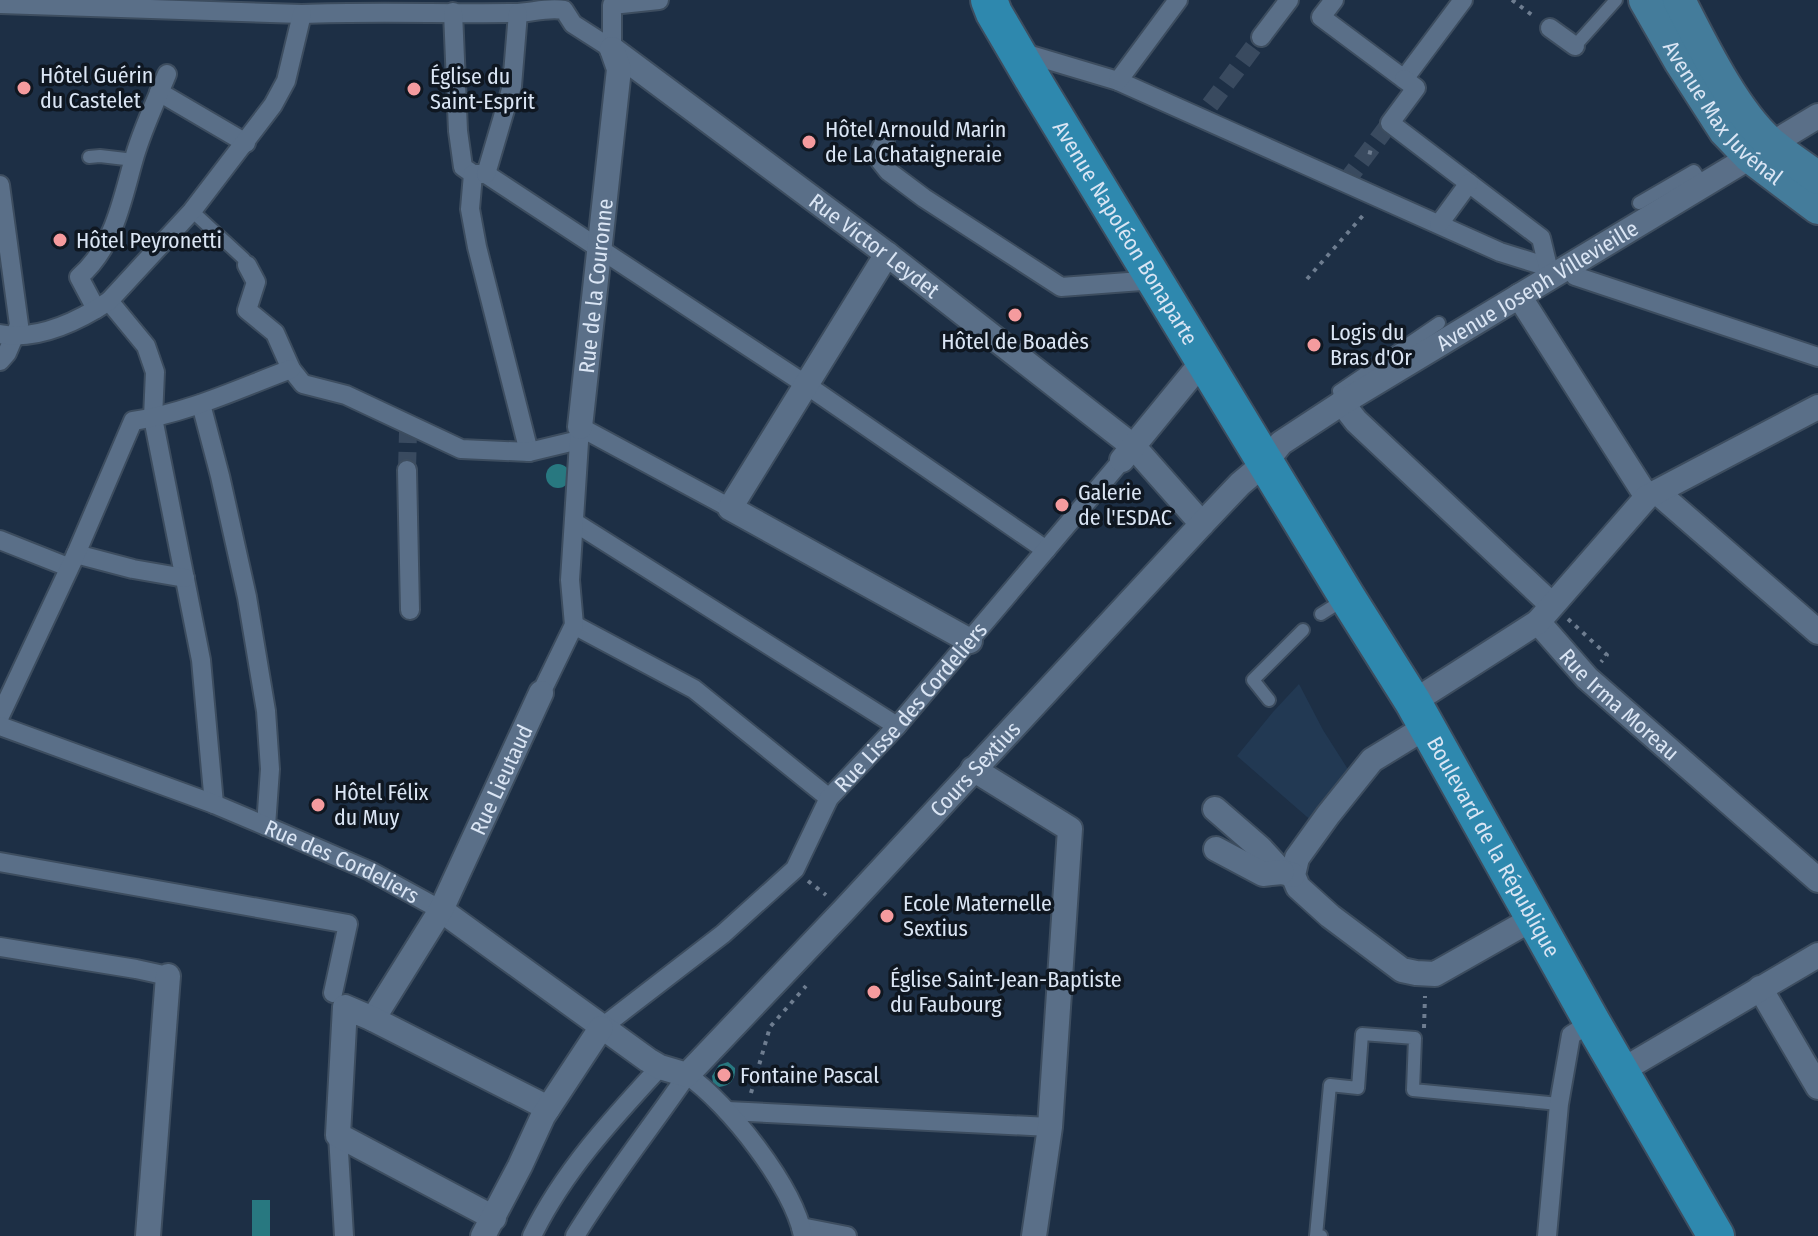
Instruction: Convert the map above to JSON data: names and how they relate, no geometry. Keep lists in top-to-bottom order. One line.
{"streets":{"main road":["Avenue Max Juvénal","Avenue Napoléon Bonaparte","Boulevard de la République"],"street":["Rue Victor Leydet","Rue de la Couronne","Avenue Joseph Villevieille","Rue Irma Moreau","Rue Lisse des Cordeliers","Cours Sextius","Rue Lieutaud","Rue des Cordeliers"]},"crossings":[["Avenue Max Juvénal","Avenue Joseph Villevieille"],["Avenue Napoléon Bonaparte","Avenue Joseph Villevieille"],["Avenue Napoléon Bonaparte","Rue Lisse des Cordeliers"],["Avenue Napoléon Bonaparte","Cours Sextius"],["Avenue Napoléon Bonaparte","Boulevard de la République"],["Rue Victor Leydet","Rue de la Couronne"],["Rue Victor Leydet","Rue Lisse des Cordeliers"],["Rue Victor Leydet","Cours Sextius"],["Avenue Joseph Villevieille","Rue Irma Moreau"],["Avenue Joseph Villevieille","Cours Sextius"],["Avenue Joseph Villevieille","Boulevard de la République"],["Rue Lisse des Cordeliers","Rue des Cordeliers"],["Cours Sextius","Boulevard de la République"],["Rue Lieutaud","Rue des Cordeliers"]],"places":["Hôtel Guérin du Castelet","Église du Saint-Esprit","Hôtel Arnould Marin de La Chataigneraie","Hôtel Peyronetti","Hôtel de Boadès","Logis du Bras d'Or","Galerie de l'ESDAC","Hôtel Félix du Muy","Ecole Maternelle Sextius","Église Saint-Jean-Baptiste du Faubourg","Fontaine Pascal"]}
